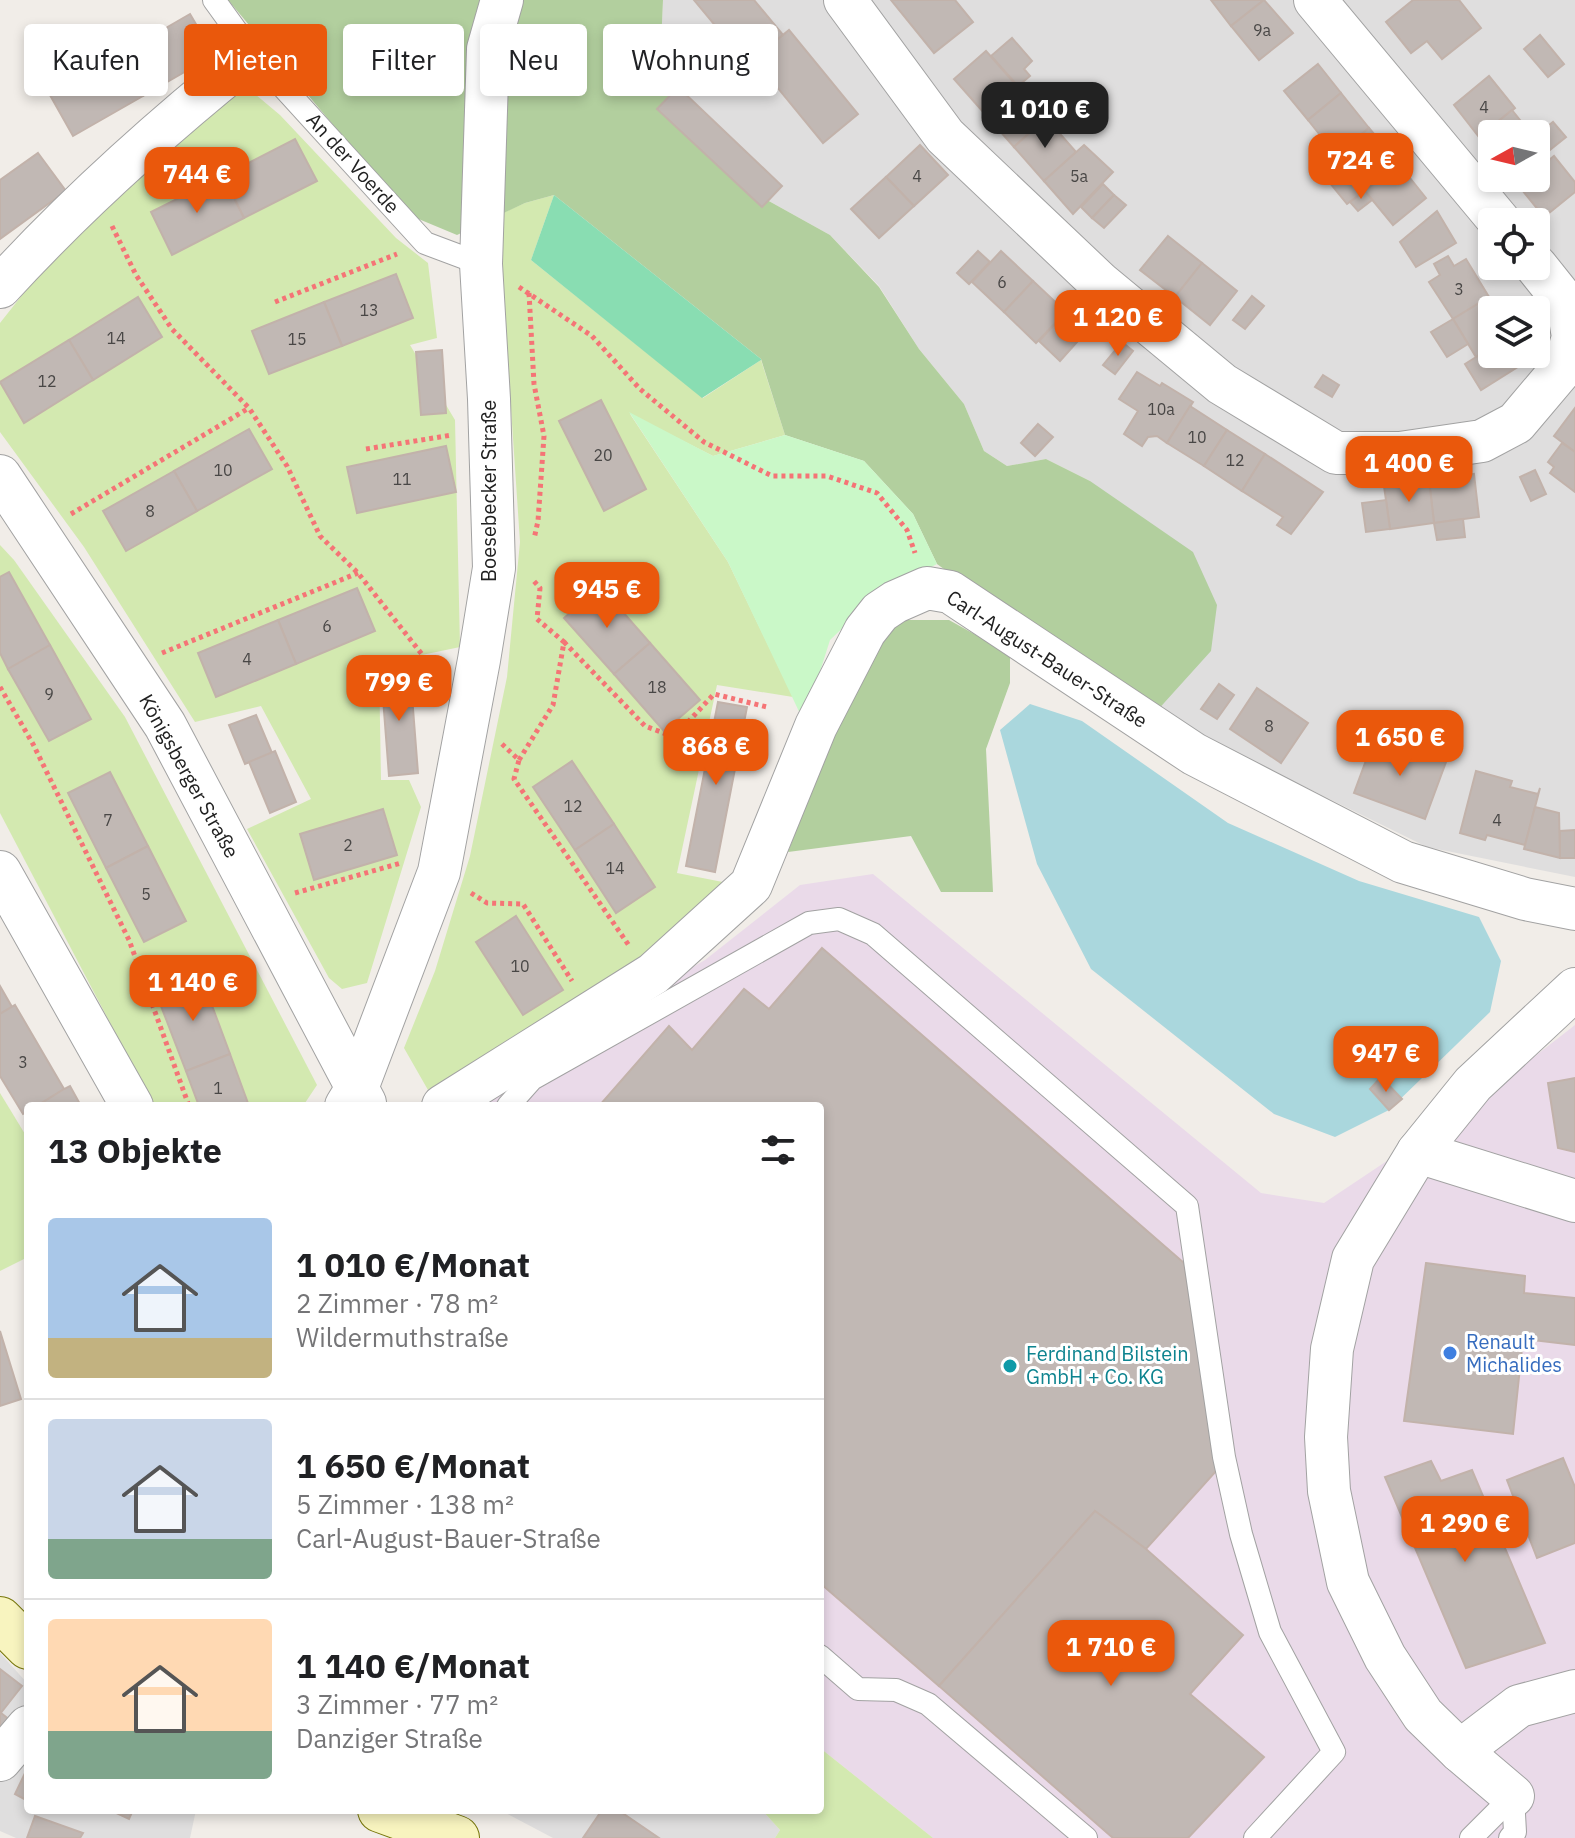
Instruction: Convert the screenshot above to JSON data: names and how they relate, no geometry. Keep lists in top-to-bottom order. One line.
{"streets":{"street":["Boesebecker Straße","Carl-August-Bauer-Straße","Königsberger Straße"],"lane":["An der Voerde"]},"crossings":[["An der Voerde","Boesebecker Straße"],["Boesebecker Straße","Königsberger Straße"]],"places":["Renault Michalides","Ferdinand Bilstein GmbH + Co. KG"],"house_numbers":["9a","4","4","5a","6","3","13","14","15","12","10a","10","20","12","10","11","8","6","4","18","9","8","12","7","4","2","14","5","10","3","1"],"north":"left","page":{"chip":["Kaufen","Mieten","Filter","Neu","Wohnung"],"price":["1 010 €","724 €","744 €","1 120 €","1 400 €","945 €","799 €","1 650 €","868 €","1 140 €","947 €","1 290 €","1 710 €"],"heading":"13 Objekte","list":[{"name":"1 010 €/Monat","note":"2 Zimmer · 78 m² · Wildermuthstraße"},{"name":"1 650 €/Monat","note":"5 Zimmer · 138 m² · Carl-August-Bauer-Straße"},{"name":"1 140 €/Monat","note":"3 Zimmer · 77 m² · Danziger Straße"}]}}
